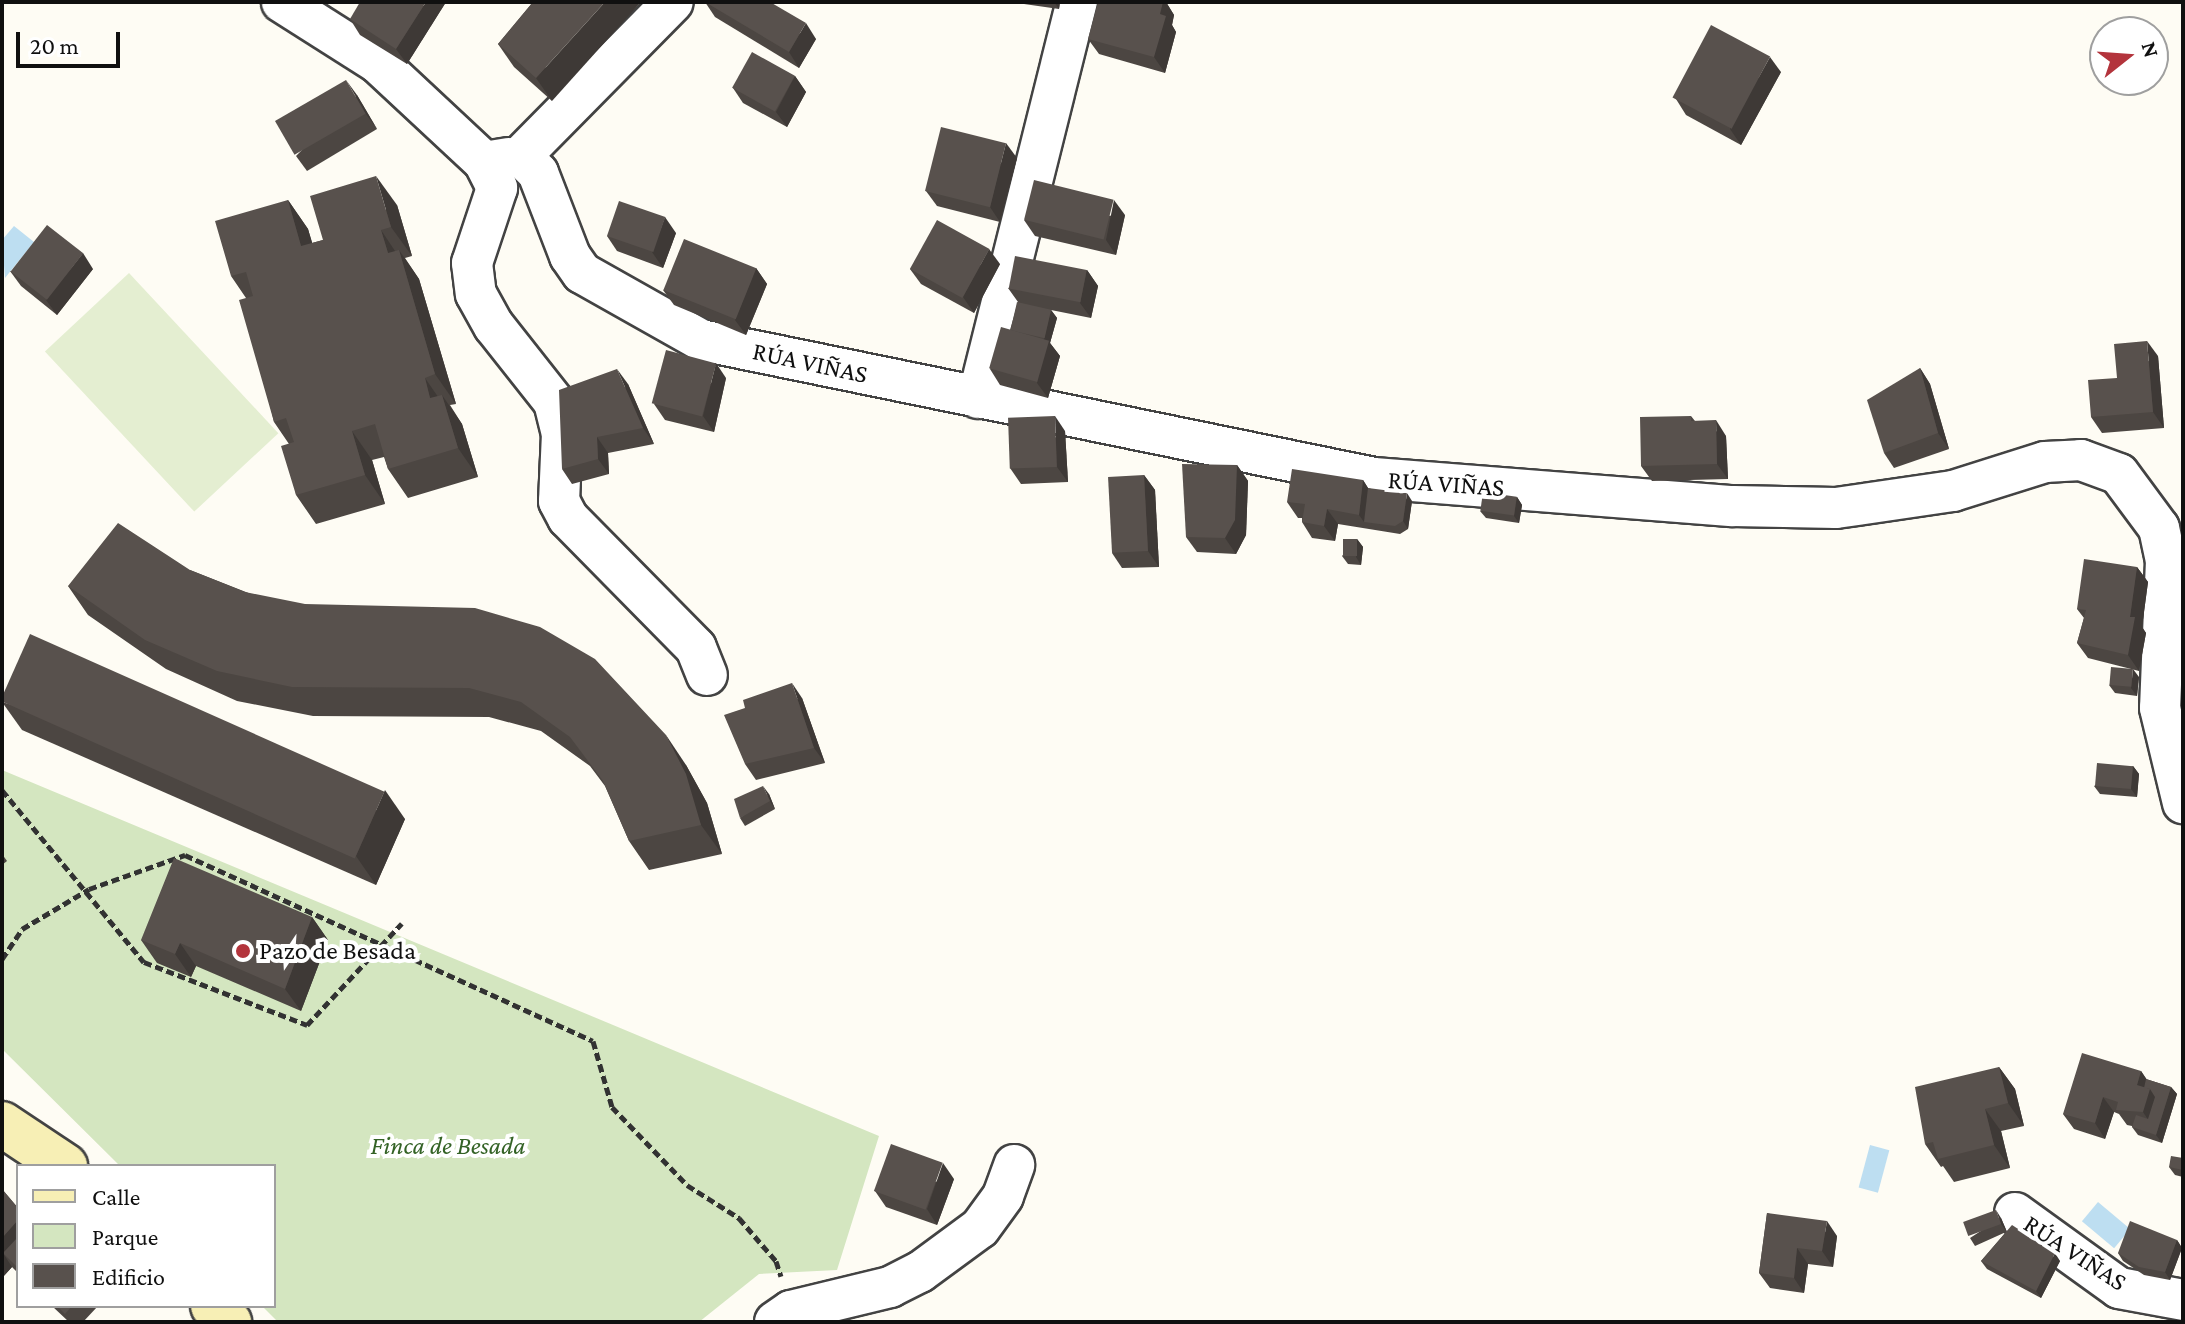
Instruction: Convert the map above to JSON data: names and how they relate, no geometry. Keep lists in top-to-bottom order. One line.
{"streets":{"street":["RÚA VIÑAS"]},"parks":["Finca de Besada"],"places":["Pazo de Besada"],"legend":["Calle","Parque","Edificio"],"scale_bar":"20 m","north":"right"}
